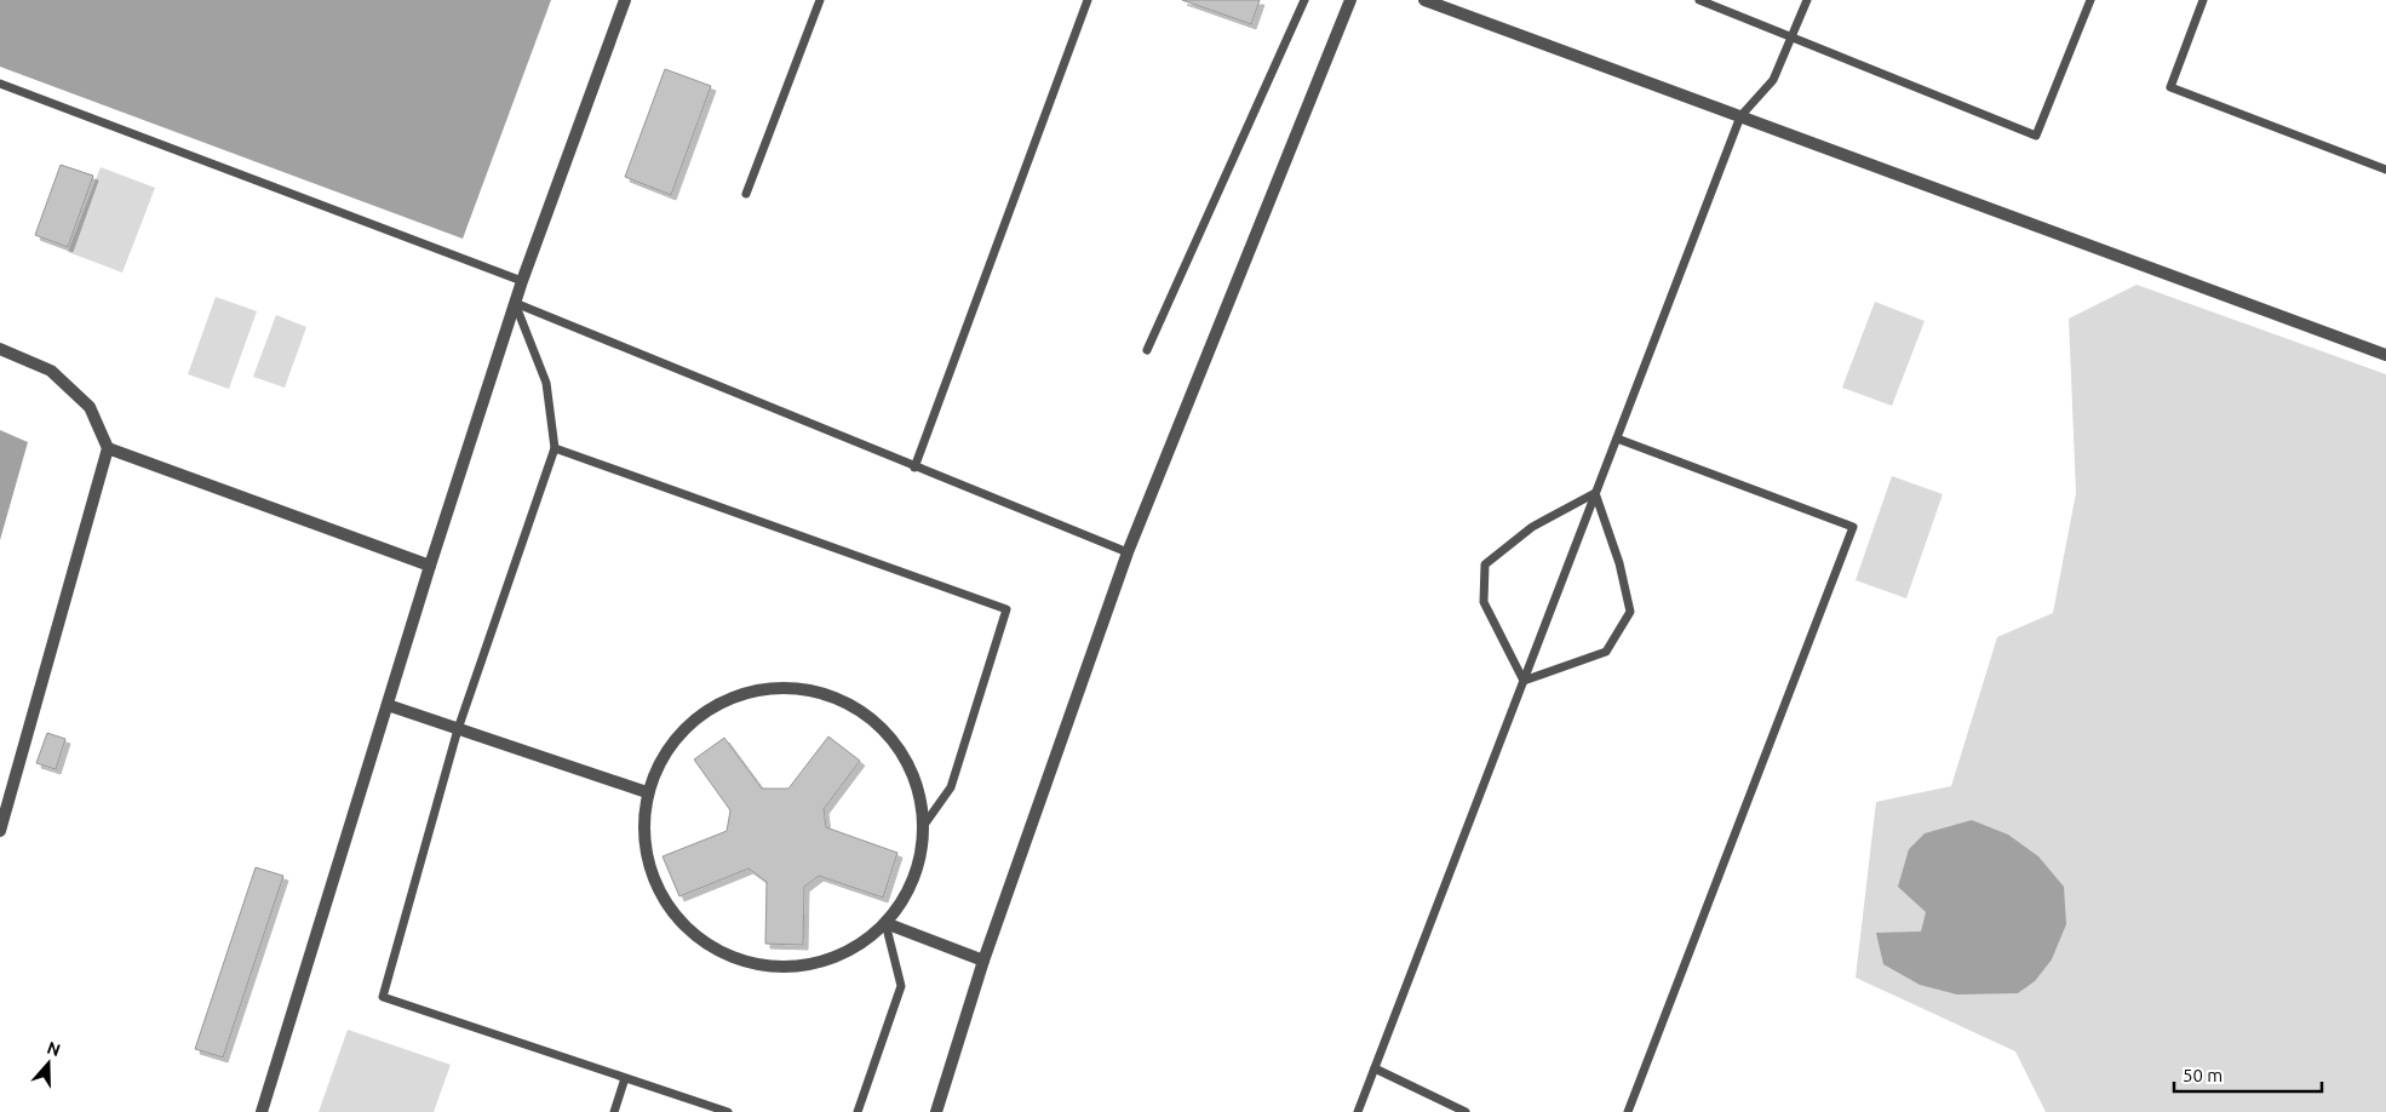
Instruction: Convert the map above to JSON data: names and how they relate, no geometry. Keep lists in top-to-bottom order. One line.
{"scale_bar":"50 m","north":"top"}
